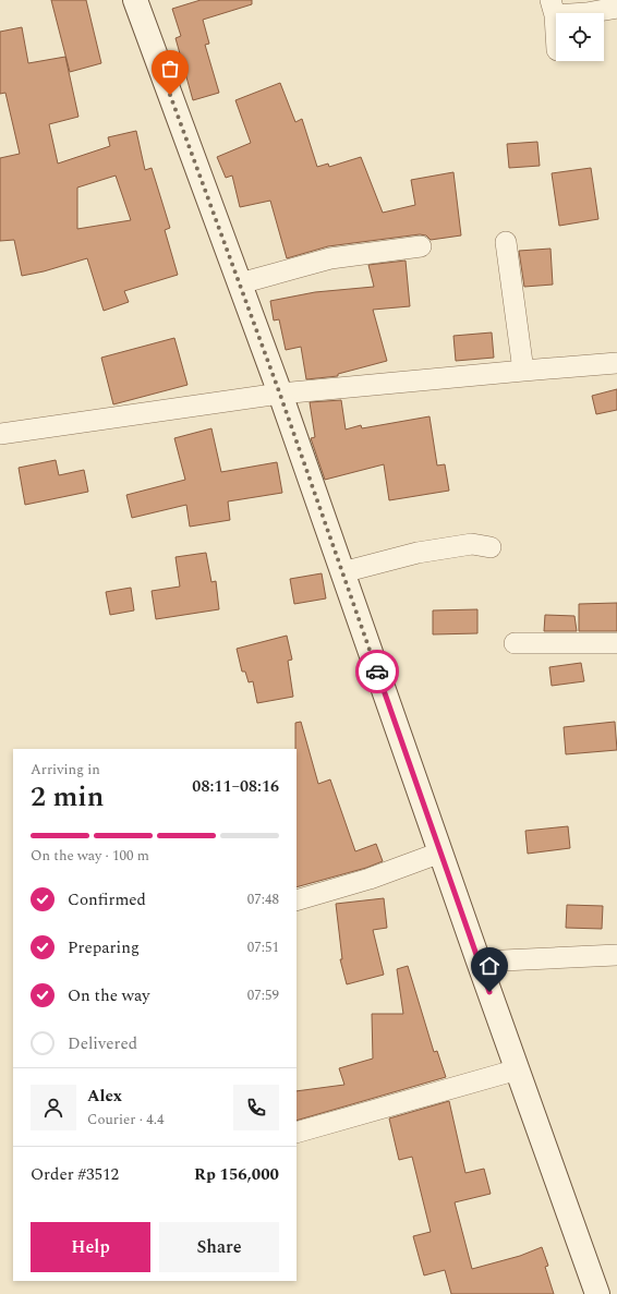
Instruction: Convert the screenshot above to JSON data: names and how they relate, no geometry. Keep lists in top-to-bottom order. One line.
{"page":{"heading":["2 min","Arriving in","08:11–08:16"],"panel":["Alex","Courier · 4.4","Order #3512","Rp 156,000"],"bar":"On the way · 100 m","list":[["Confirmed","07:48"],["Preparing","07:51"],["On the way","07:59"],"Delivered"],"buttons":["Help","Share"]}}
